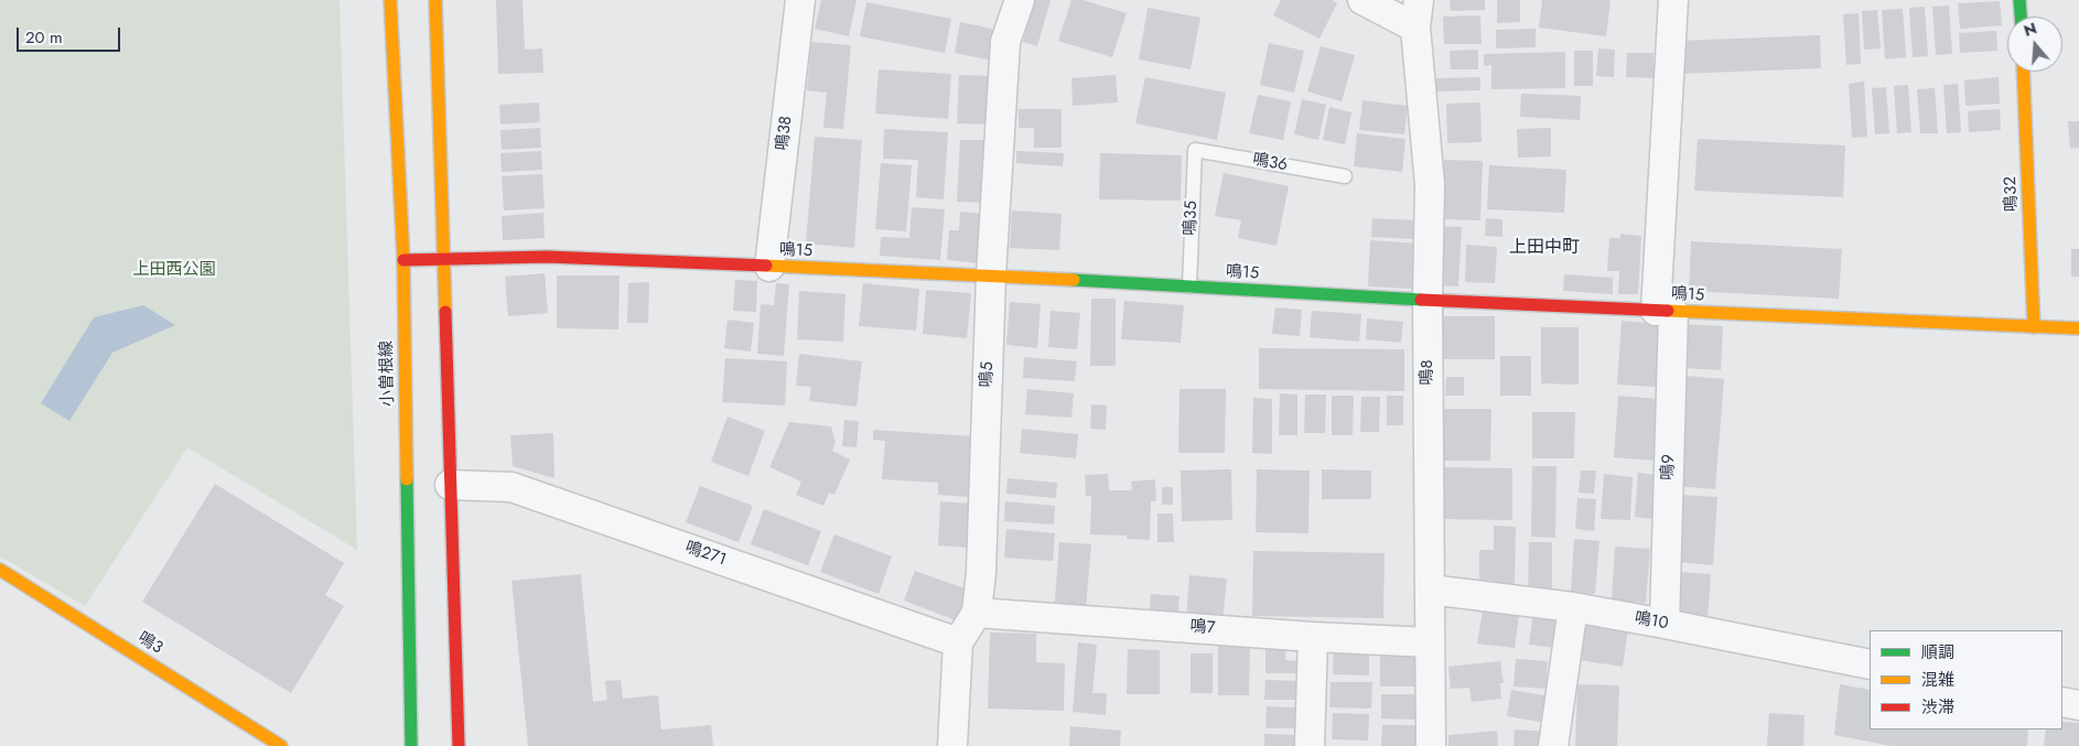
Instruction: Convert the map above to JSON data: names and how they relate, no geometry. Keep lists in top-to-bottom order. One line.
{"streets":{"street":["鳴38","鳴３２","鳴15","鳴8","小曽根線","鳴5","鳴9","鳴271","鳴10","鳴7","鳴3"],"lane":["鳴36","鳴35"]},"crossings":[["鳴38","鳴15"],["鳴36","鳴35"],["鳴３２","鳴15"],["鳴35","鳴15"],["鳴15","鳴8"],["鳴15","小曽根線"],["鳴15","鳴5"],["鳴15","鳴9"],["鳴8","鳴10"],["鳴8","鳴7"],["鳴5","鳴271"],["鳴5","鳴7"],["鳴9","鳴10"]],"districts":["上田中町"],"parks":["上田西公園"],"legend":["順調","混雑","渋滞"],"scale_bar":"20 m","north":"top"}
